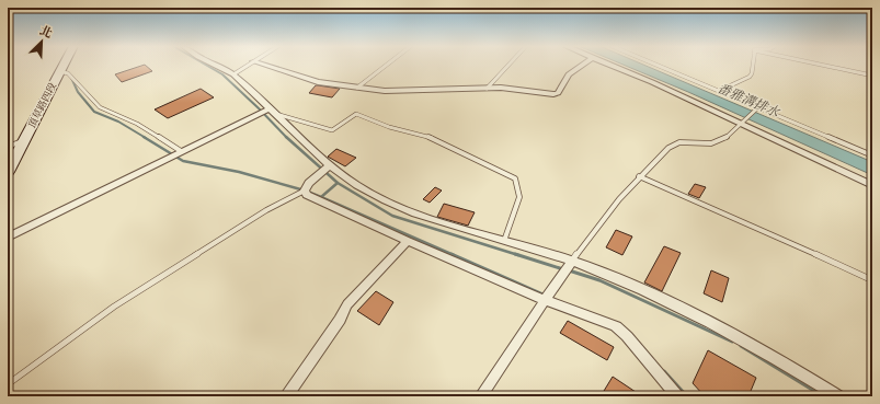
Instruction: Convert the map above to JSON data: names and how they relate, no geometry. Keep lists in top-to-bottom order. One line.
{"streets":{"street":["頂草路四段"]},"water":["番雅溝排水"],"north":"top right"}
